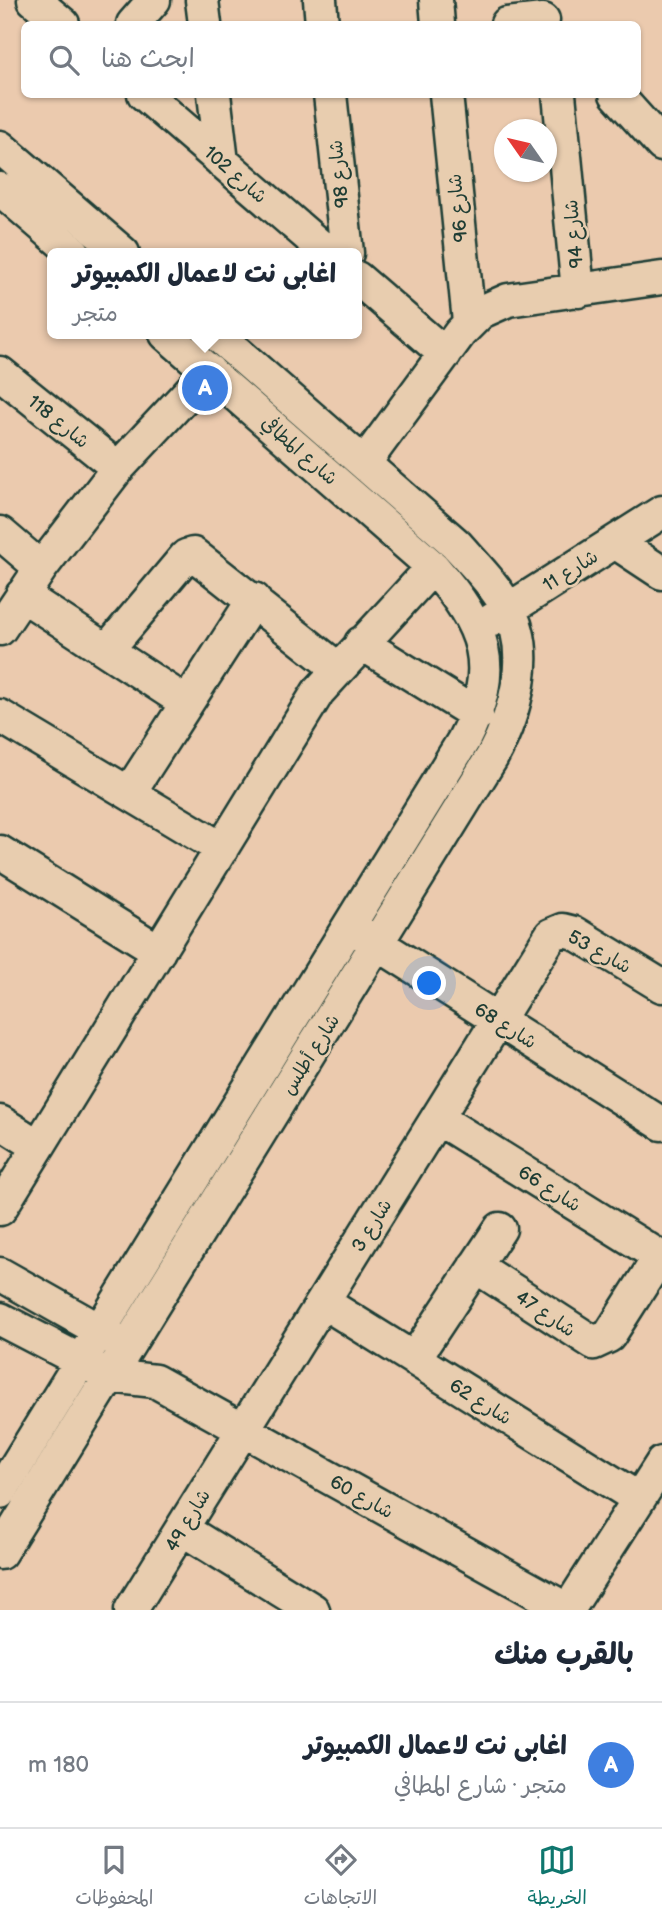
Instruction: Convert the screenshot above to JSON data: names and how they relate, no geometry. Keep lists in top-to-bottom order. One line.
{"streets":{"street":["شارع 102","شارع 98","شارع 96","شارع 94","شارع 118","شارع المطافي","شارع 11","شارع 53","شارع 68","شارع أطلس","شارع 66","شارع 3","شارع 47","شارع 62","شارع 60","شارع 49"]},"crossings":[["شارع المطافي","شارع أطلس"],["شارع 11","شارع أطلس"],["شارع 53","شارع 68"],["شارع 53","شارع 3"],["شارع 68","شارع أطلس"],["شارع 68","شارع 3"],["شارع أطلس","شارع 60"],["شارع 66","شارع 3"],["شارع 66","شارع 47"],["شارع 3","شارع 62"],["شارع 3","شارع 60"],["شارع 3","شارع 49"],["شارع 60","شارع 49"]],"north":"top left","page":{"search":"ابحث هنا","popup":["اغابى نت لاعمال الكمبيوتر","متجر"],"pins":"A","heading":"بالقرب منك","list":[{"mark":"A","name":"اغابى نت لاعمال الكمبيوتر","note":"متجر · شارع المطافي","value":"180 m"}],"nav":["الخريطة","الاتجاهات","المحفوظات"]}}
